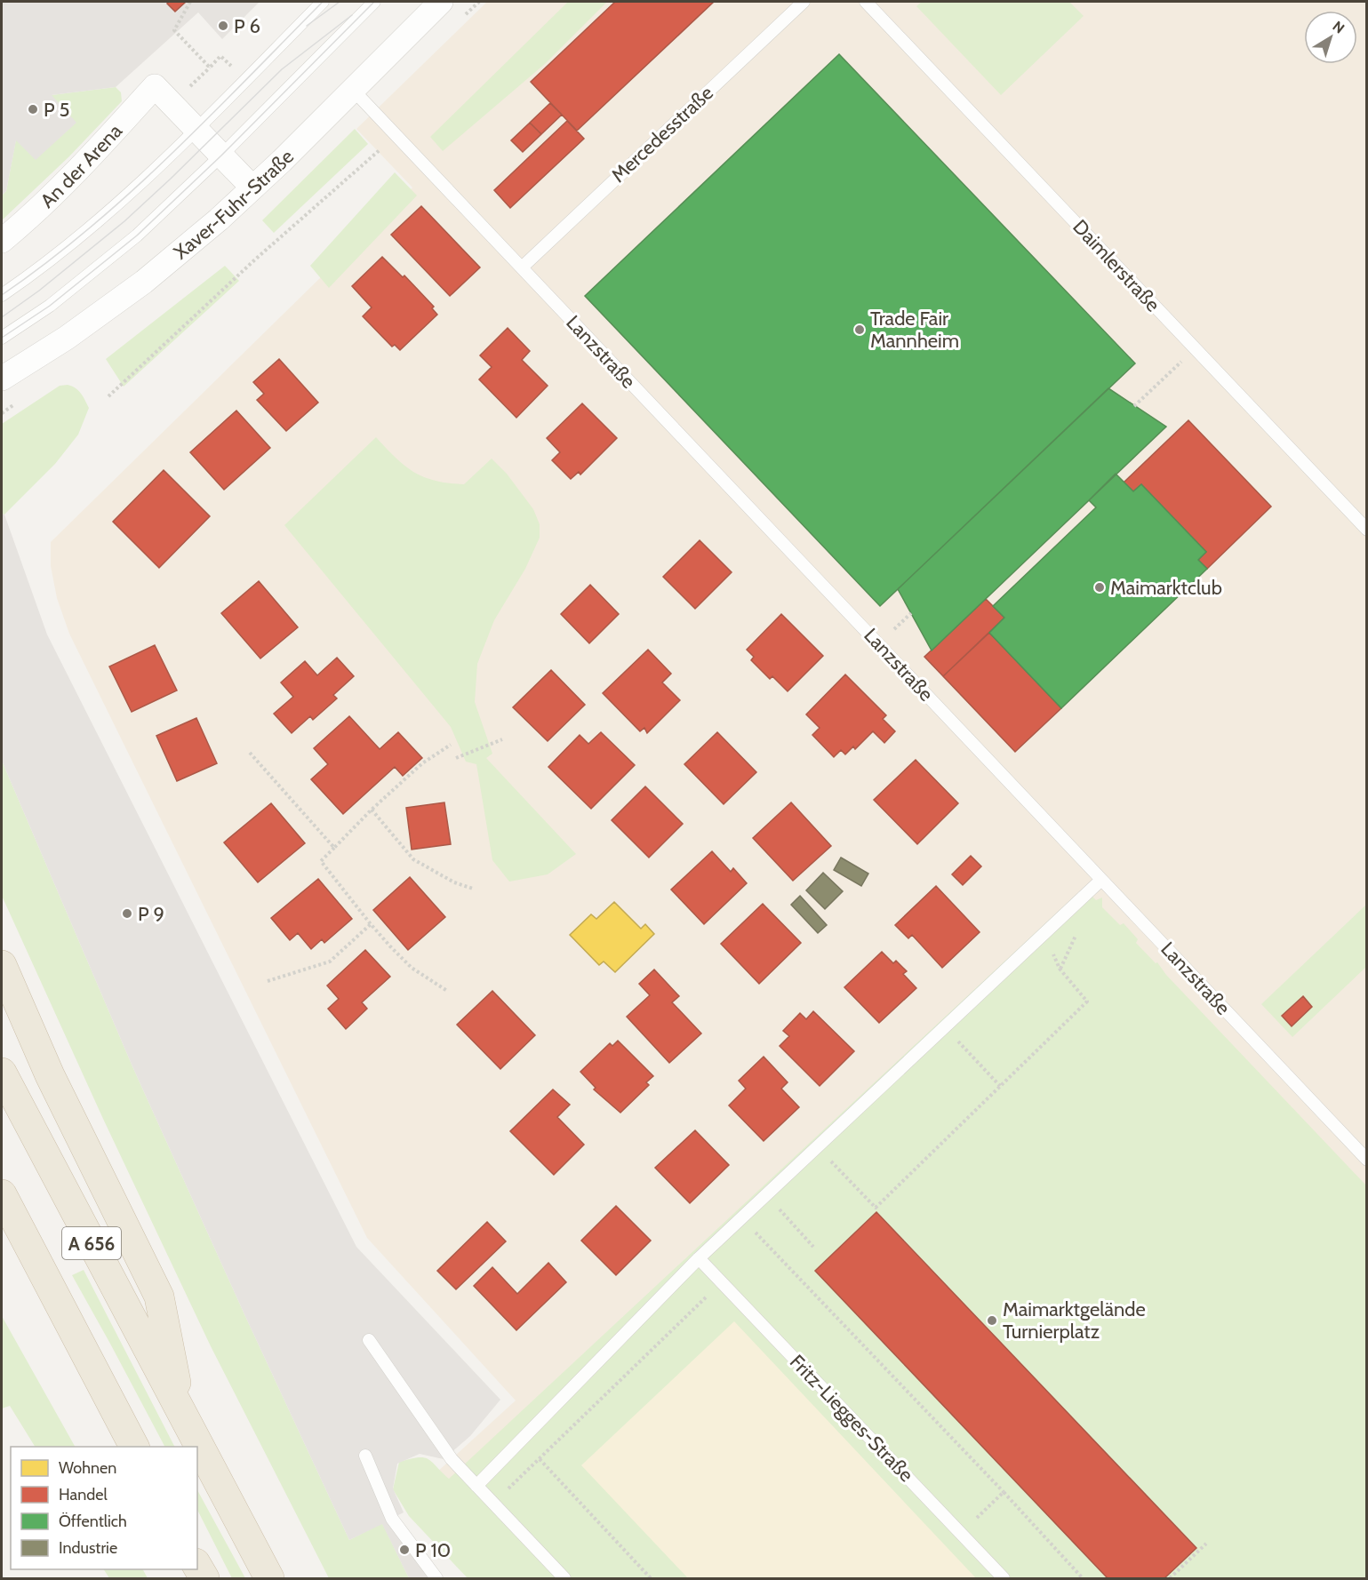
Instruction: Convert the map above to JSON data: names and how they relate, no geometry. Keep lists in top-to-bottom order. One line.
{"streets":{"highway":["A 656"],"street":["An der Arena","Xaver-Fuhr-Straße"],"lane":["Mercedesstraße","Daimlerstraße","Lanzstraße","Fritz-Liegges-Straße"]},"crossings":[["Mercedesstraße","Lanzstraße"],["Xaver-Fuhr-Straße","Lanzstraße"]],"places":["P 6","P 5","Trade Fair Mannheim","Maimarktclub","P 9","Maimarktgelände Turnierplatz","P 10"],"legend":["Wohnen","Handel","Öffentlich","Industrie"],"north":"top right"}
